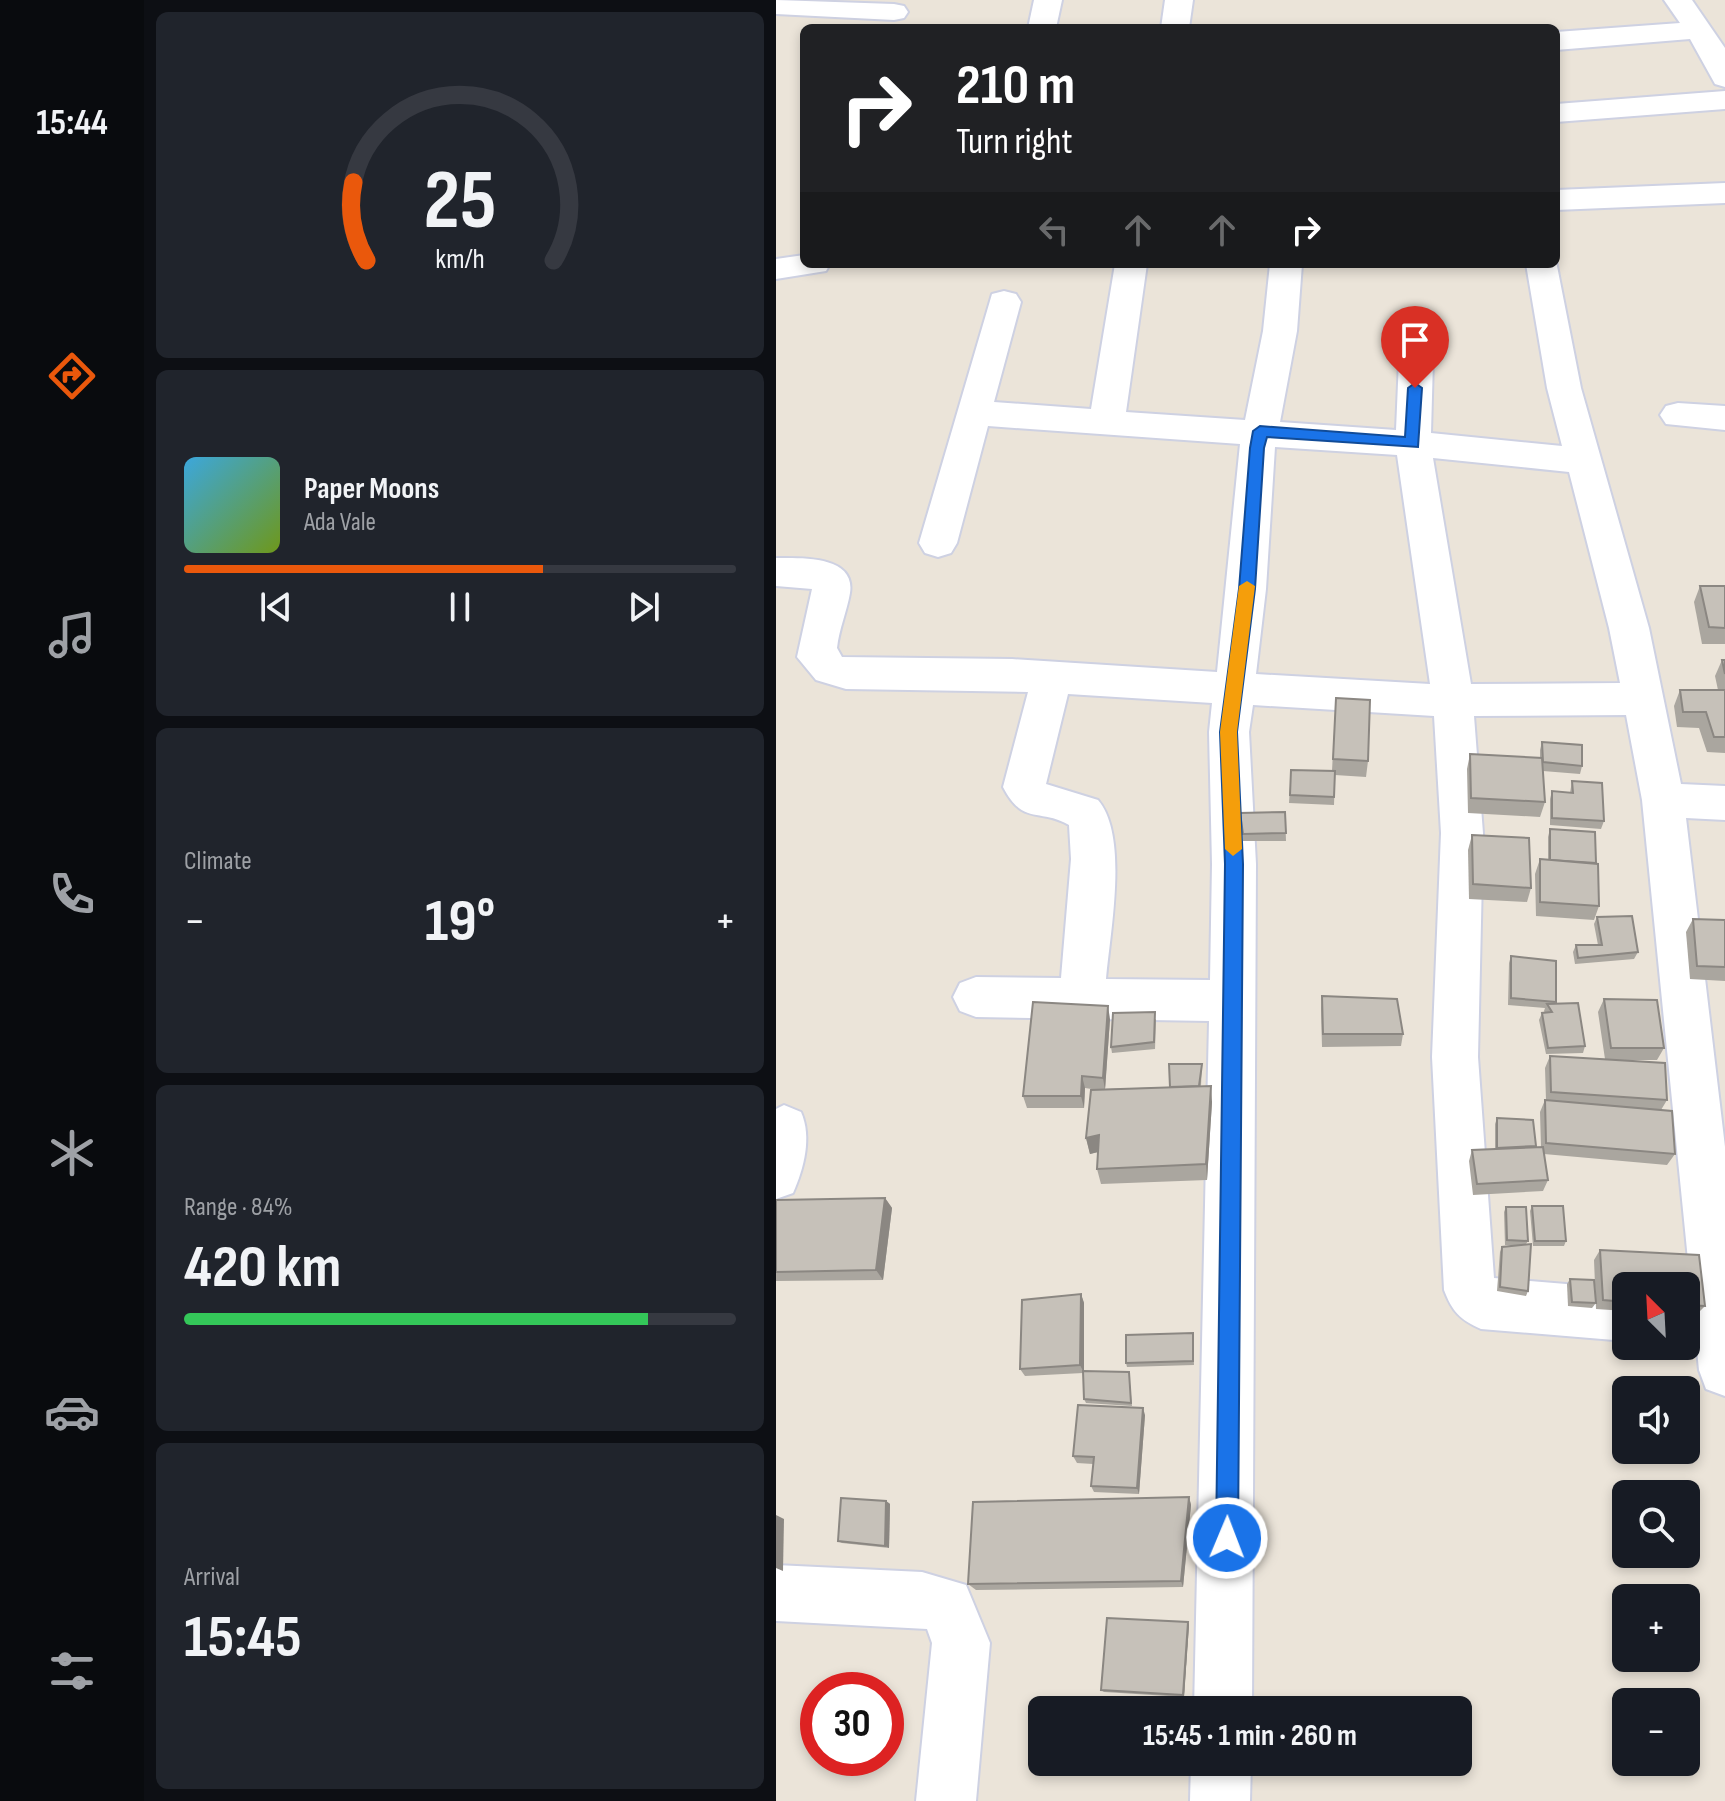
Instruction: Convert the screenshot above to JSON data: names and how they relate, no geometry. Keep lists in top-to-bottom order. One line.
{"north":"top left","page":{"tabs":"15:44","turn":["210 m","Turn right"],"song":["Paper Moons","Ada Vale"],"tile":["Climate",["Range · 84%","420 km"],["Arrival","15:45"]],"heat":["−","19°","+"],"map_buttons":["+","−"],"limit":"30","trip":"15:45 · 1 min · 260 m","gauge":["25","km/h"]}}
